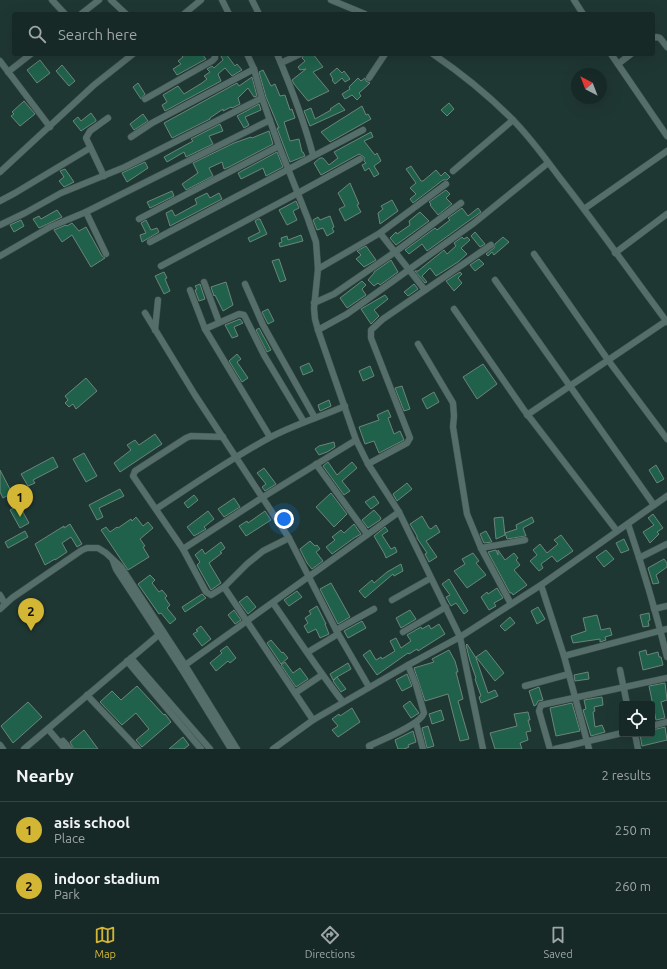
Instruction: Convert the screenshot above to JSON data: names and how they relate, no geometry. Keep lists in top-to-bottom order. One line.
{"north":"top left","page":{"search":"Search here","pins":["1","2"],"heading":["Nearby","2 results"],"list":[{"mark":"1","name":"asis school","note":"Place","value":"250 m"},{"mark":"2","name":"indoor stadium","note":"Park","value":"260 m"}],"nav":["Map","Directions","Saved"]}}
